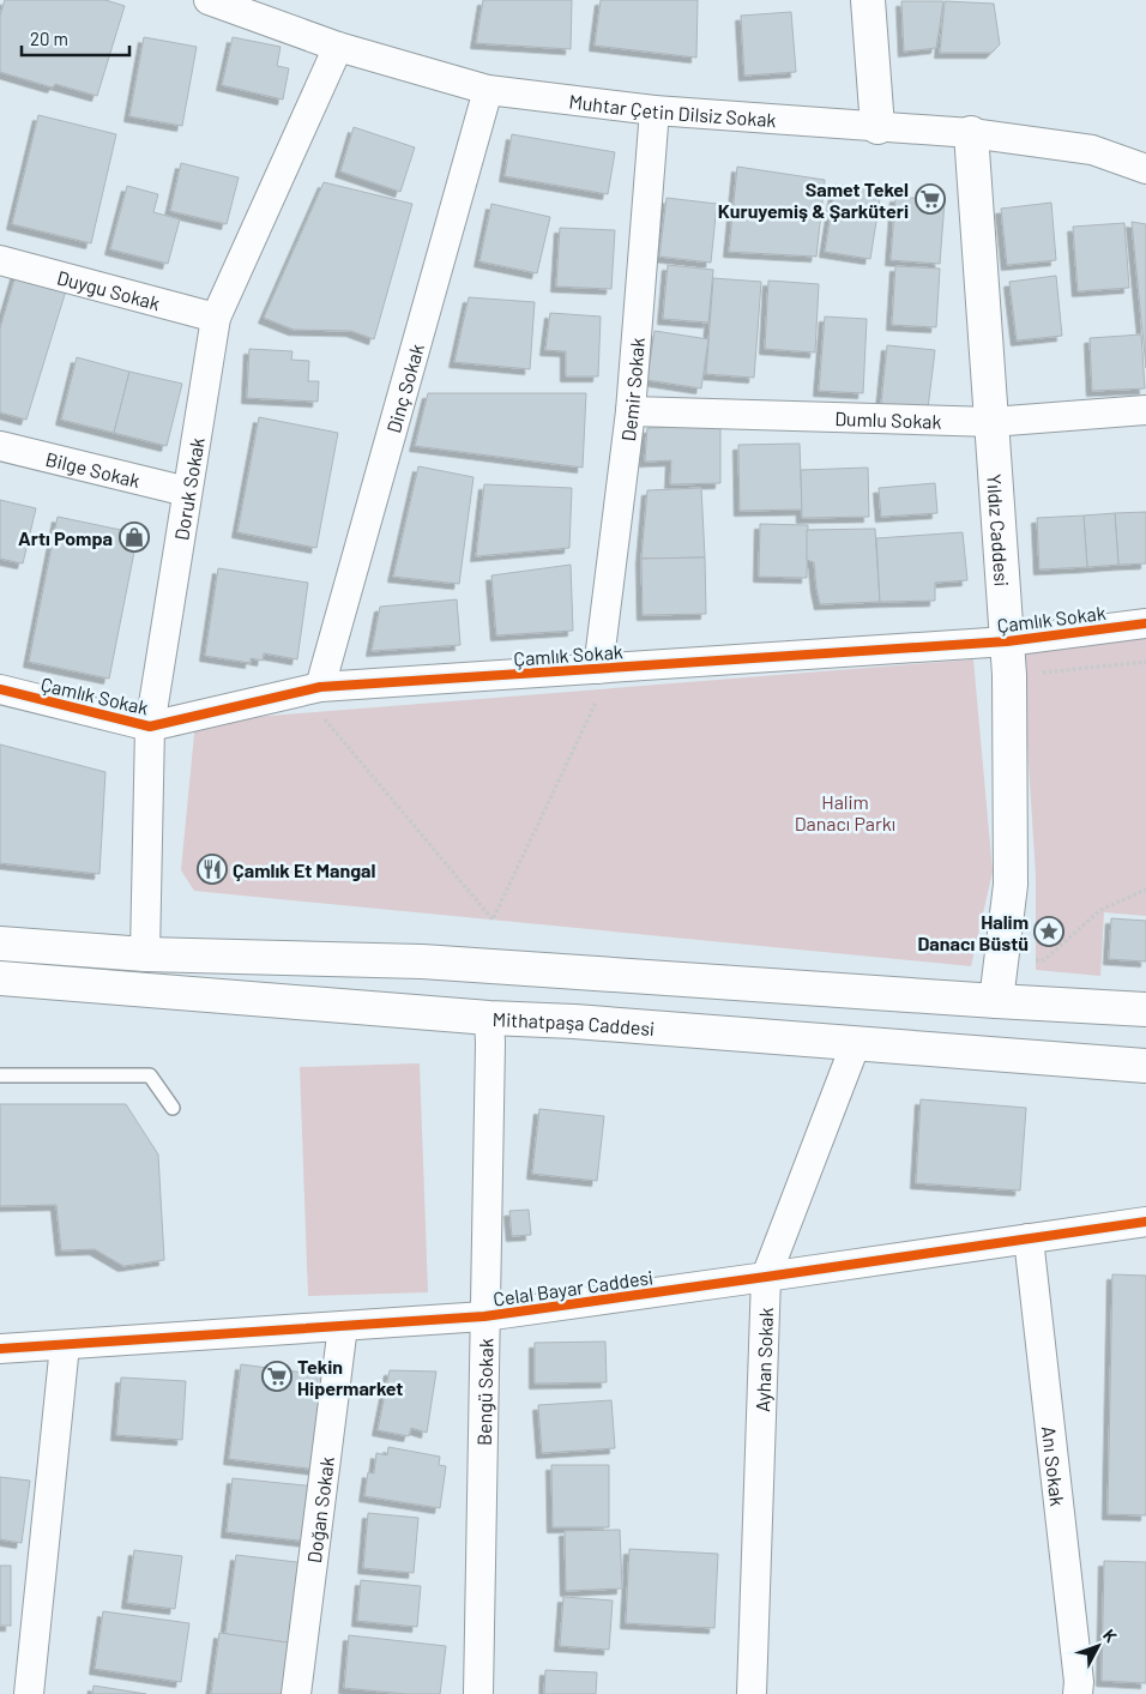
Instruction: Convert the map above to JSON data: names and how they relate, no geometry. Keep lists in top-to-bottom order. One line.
{"streets":{"street":["Muhtar Çetin Dilsiz Sokak","Duygu Sokak","Dinç Sokak","Demir Sokak","Dumlu Sokak","Bilge Sokak","Doruk Sokak","Yıldız Caddesi","Çamlık Sokak","Mithatpaşa Caddesi","Celal Bayar Caddesi","Ayhan Sokak","Bengü Sokak","Anı Sokak","Doğan Sokak"]},"crossings":[["Muhtar Çetin Dilsiz Sokak","Dinç Sokak"],["Muhtar Çetin Dilsiz Sokak","Demir Sokak"],["Muhtar Çetin Dilsiz Sokak","Doruk Sokak"],["Muhtar Çetin Dilsiz Sokak","Yıldız Caddesi"],["Duygu Sokak","Doruk Sokak"],["Dinç Sokak","Çamlık Sokak"],["Demir Sokak","Dumlu Sokak"],["Demir Sokak","Çamlık Sokak"],["Dumlu Sokak","Yıldız Caddesi"],["Bilge Sokak","Doruk Sokak"],["Doruk Sokak","Çamlık Sokak"],["Yıldız Caddesi","Çamlık Sokak"],["Mithatpaşa Caddesi","Ayhan Sokak"],["Mithatpaşa Caddesi","Bengü Sokak"],["Celal Bayar Caddesi","Ayhan Sokak"],["Celal Bayar Caddesi","Bengü Sokak"],["Celal Bayar Caddesi","Anı Sokak"],["Celal Bayar Caddesi","Doğan Sokak"]],"parks":["Halim Danacı Parkı"],"places":{"supermarket":["Samet Tekel Kuruyemiş & Şarküteri","Tekin Hipermarket"],"shop":["Artı Pompa"],"restaurant":["Çamlık Et Mangal"],"place":["Halim Danacı Büstü"]},"scale_bar":"20 m","north":"top right"}
